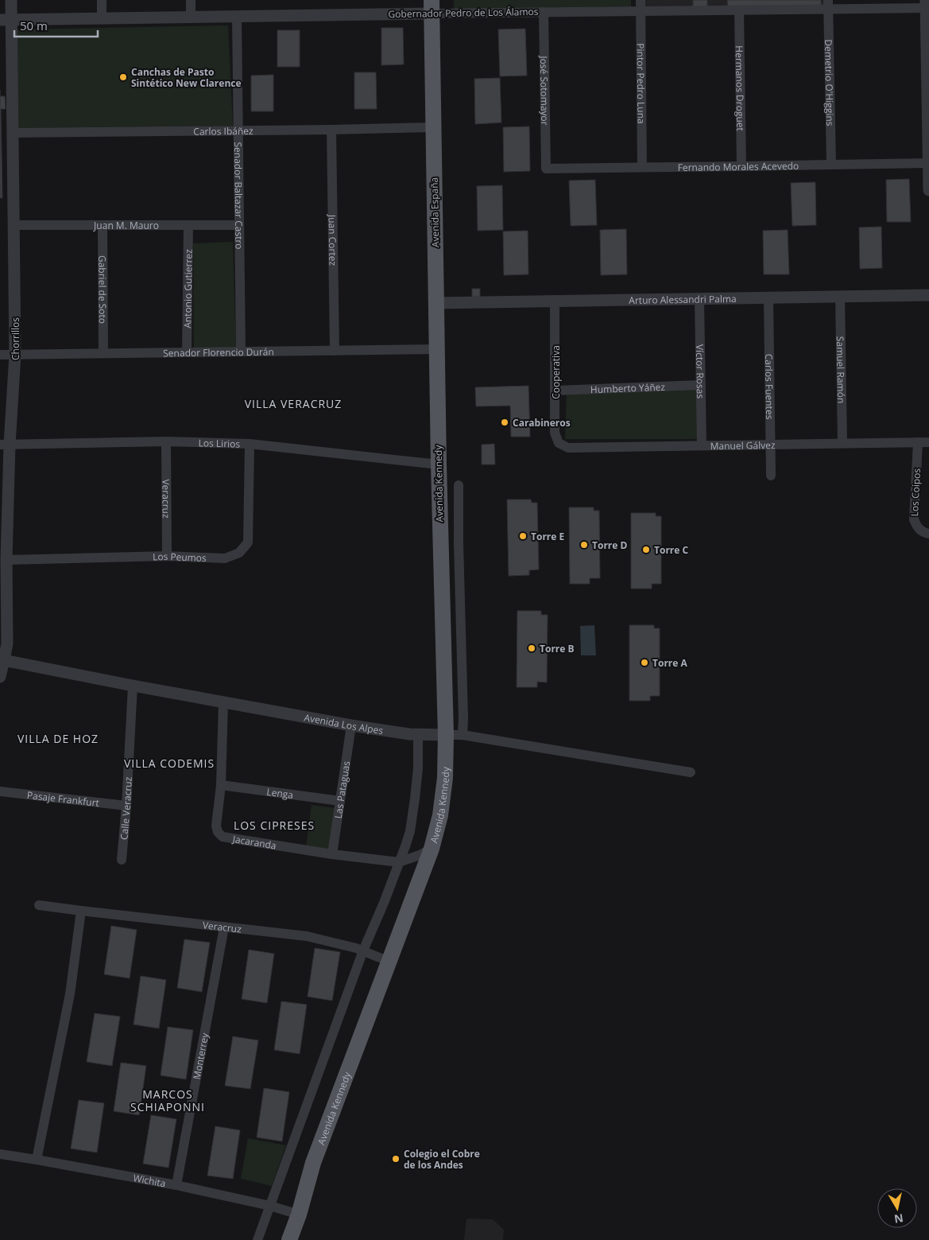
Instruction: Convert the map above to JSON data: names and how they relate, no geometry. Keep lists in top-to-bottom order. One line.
{"streets":{"main road":["Avenida España","Avenida Kennedy"],"street":["Gobernador Pedro de Los Álamos","Demetrio O'Higgins","Pintor Pedro Luna","Hermanos Droguet","José Sotomayor","Carlos Ibáñez","Fernando Morales Acevedo","Senador Baltazar Castro","Juan M. Mauro","Juan Cortez","Antonio Gutierrez","Gabriel de Soto","Arturo Alessandri Palma","Chorrillos","Senador Florencio Durán","Samuel Ramón","Cooperativa","Víctor Rosas","Carlos Fuentes","Humberto Yáñez","Los Lirios","Manuel Gálvez","Los Coipos","Veracruz","Los Peumos","Avenida Los Alpes","Las Pataguas","Lenga","Pasaje Frankfurt","Calle Veracruz","Jacaranda","Monterrey","Wichita"]},"crossings":[["Gobernador Pedro de Los Álamos","Demetrio O'Higgins"],["Gobernador Pedro de Los Álamos","Pintor Pedro Luna"],["Gobernador Pedro de Los Álamos","Hermanos Droguet"],["Gobernador Pedro de Los Álamos","José Sotomayor"],["Gobernador Pedro de Los Álamos","Senador Baltazar Castro"],["Gobernador Pedro de Los Álamos","Avenida España"],["Gobernador Pedro de Los Álamos","Chorrillos"],["Demetrio O'Higgins","Fernando Morales Acevedo"],["Pintor Pedro Luna","Fernando Morales Acevedo"],["Hermanos Droguet","Fernando Morales Acevedo"],["José Sotomayor","Fernando Morales Acevedo"],["Carlos Ibáñez","Senador Baltazar Castro"],["Carlos Ibáñez","Avenida España"],["Carlos Ibáñez","Juan Cortez"],["Carlos Ibáñez","Chorrillos"],["Senador Baltazar Castro","Juan M. Mauro"],["Senador Baltazar Castro","Senador Florencio Durán"],["Avenida España","Arturo Alessandri Palma"],["Avenida España","Senador Florencio Durán"],["Avenida España","Avenida Kennedy"],["Juan M. Mauro","Antonio Gutierrez"],["Juan M. Mauro","Gabriel de Soto"],["Juan M. Mauro","Chorrillos"],["Juan Cortez","Senador Florencio Durán"],["Antonio Gutierrez","Senador Florencio Durán"],["Gabriel de Soto","Senador Florencio Durán"],["Arturo Alessandri Palma","Samuel Ramón"],["Arturo Alessandri Palma","Cooperativa"],["Arturo Alessandri Palma","Víctor Rosas"],["Arturo Alessandri Palma","Carlos Fuentes"],["Chorrillos","Senador Florencio Durán"],["Chorrillos","Los Lirios"],["Chorrillos","Los Peumos"],["Chorrillos","Avenida Los Alpes"],["Samuel Ramón","Manuel Gálvez"],["Cooperativa","Humberto Yáñez"],["Cooperativa","Manuel Gálvez"],["Víctor Rosas","Humberto Yáñez"],["Víctor Rosas","Manuel Gálvez"],["Carlos Fuentes","Manuel Gálvez"],["Los Lirios","Avenida Kennedy"],["Los Lirios","Veracruz"],["Los Lirios","Los Peumos"],["Manuel Gálvez","Los Coipos"],["Avenida Kennedy","Veracruz"],["Avenida Kennedy","Avenida Los Alpes"],["Avenida Kennedy","Wichita"],["Veracruz","Los Peumos"],["Veracruz","Monterrey"],["Avenida Los Alpes","Las Pataguas"],["Avenida Los Alpes","Calle Veracruz"],["Avenida Los Alpes","Jacaranda"],["Las Pataguas","Lenga"],["Las Pataguas","Jacaranda"],["Lenga","Jacaranda"],["Pasaje Frankfurt","Calle Veracruz"],["Monterrey","Wichita"]],"districts":["VILLA VERACRUZ","VILLA DE HOZ","VILLA CODEMIS","LOS CIPRESES","MARCOS SCHIAPONNI"],"places":["Canchas de Pasto Sintético New Clarence","Carabineros","Torre E","Torre D","Torre C","Torre B","Torre A","Colegio el Cobre de los Andes"],"scale_bar":"50 m","north":"bottom"}
